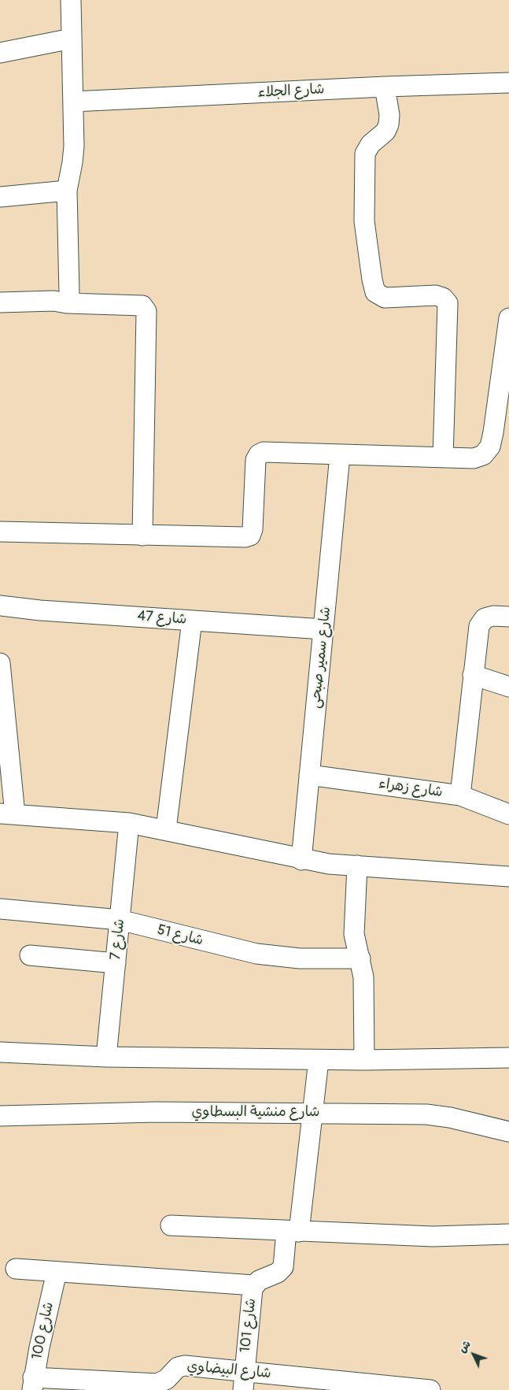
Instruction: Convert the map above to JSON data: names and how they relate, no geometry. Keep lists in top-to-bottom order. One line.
{"streets":{"street":["شارع الجلاء","شارع 47","شارع سمير صبحى","شارع زهراء","شارع 51","شارع 7","شارع منشية البسطاوي","شارع 101","شارع 100","شارع البيضاوي"]},"crossings":[["شارع 47","شارع سمير صبحى"],["شارع سمير صبحى","شارع زهراء"],["شارع 51","شارع 7"],["شارع 101","شارع البيضاوي"],["شارع 100","شارع البيضاوي"]],"north":"top left"}
